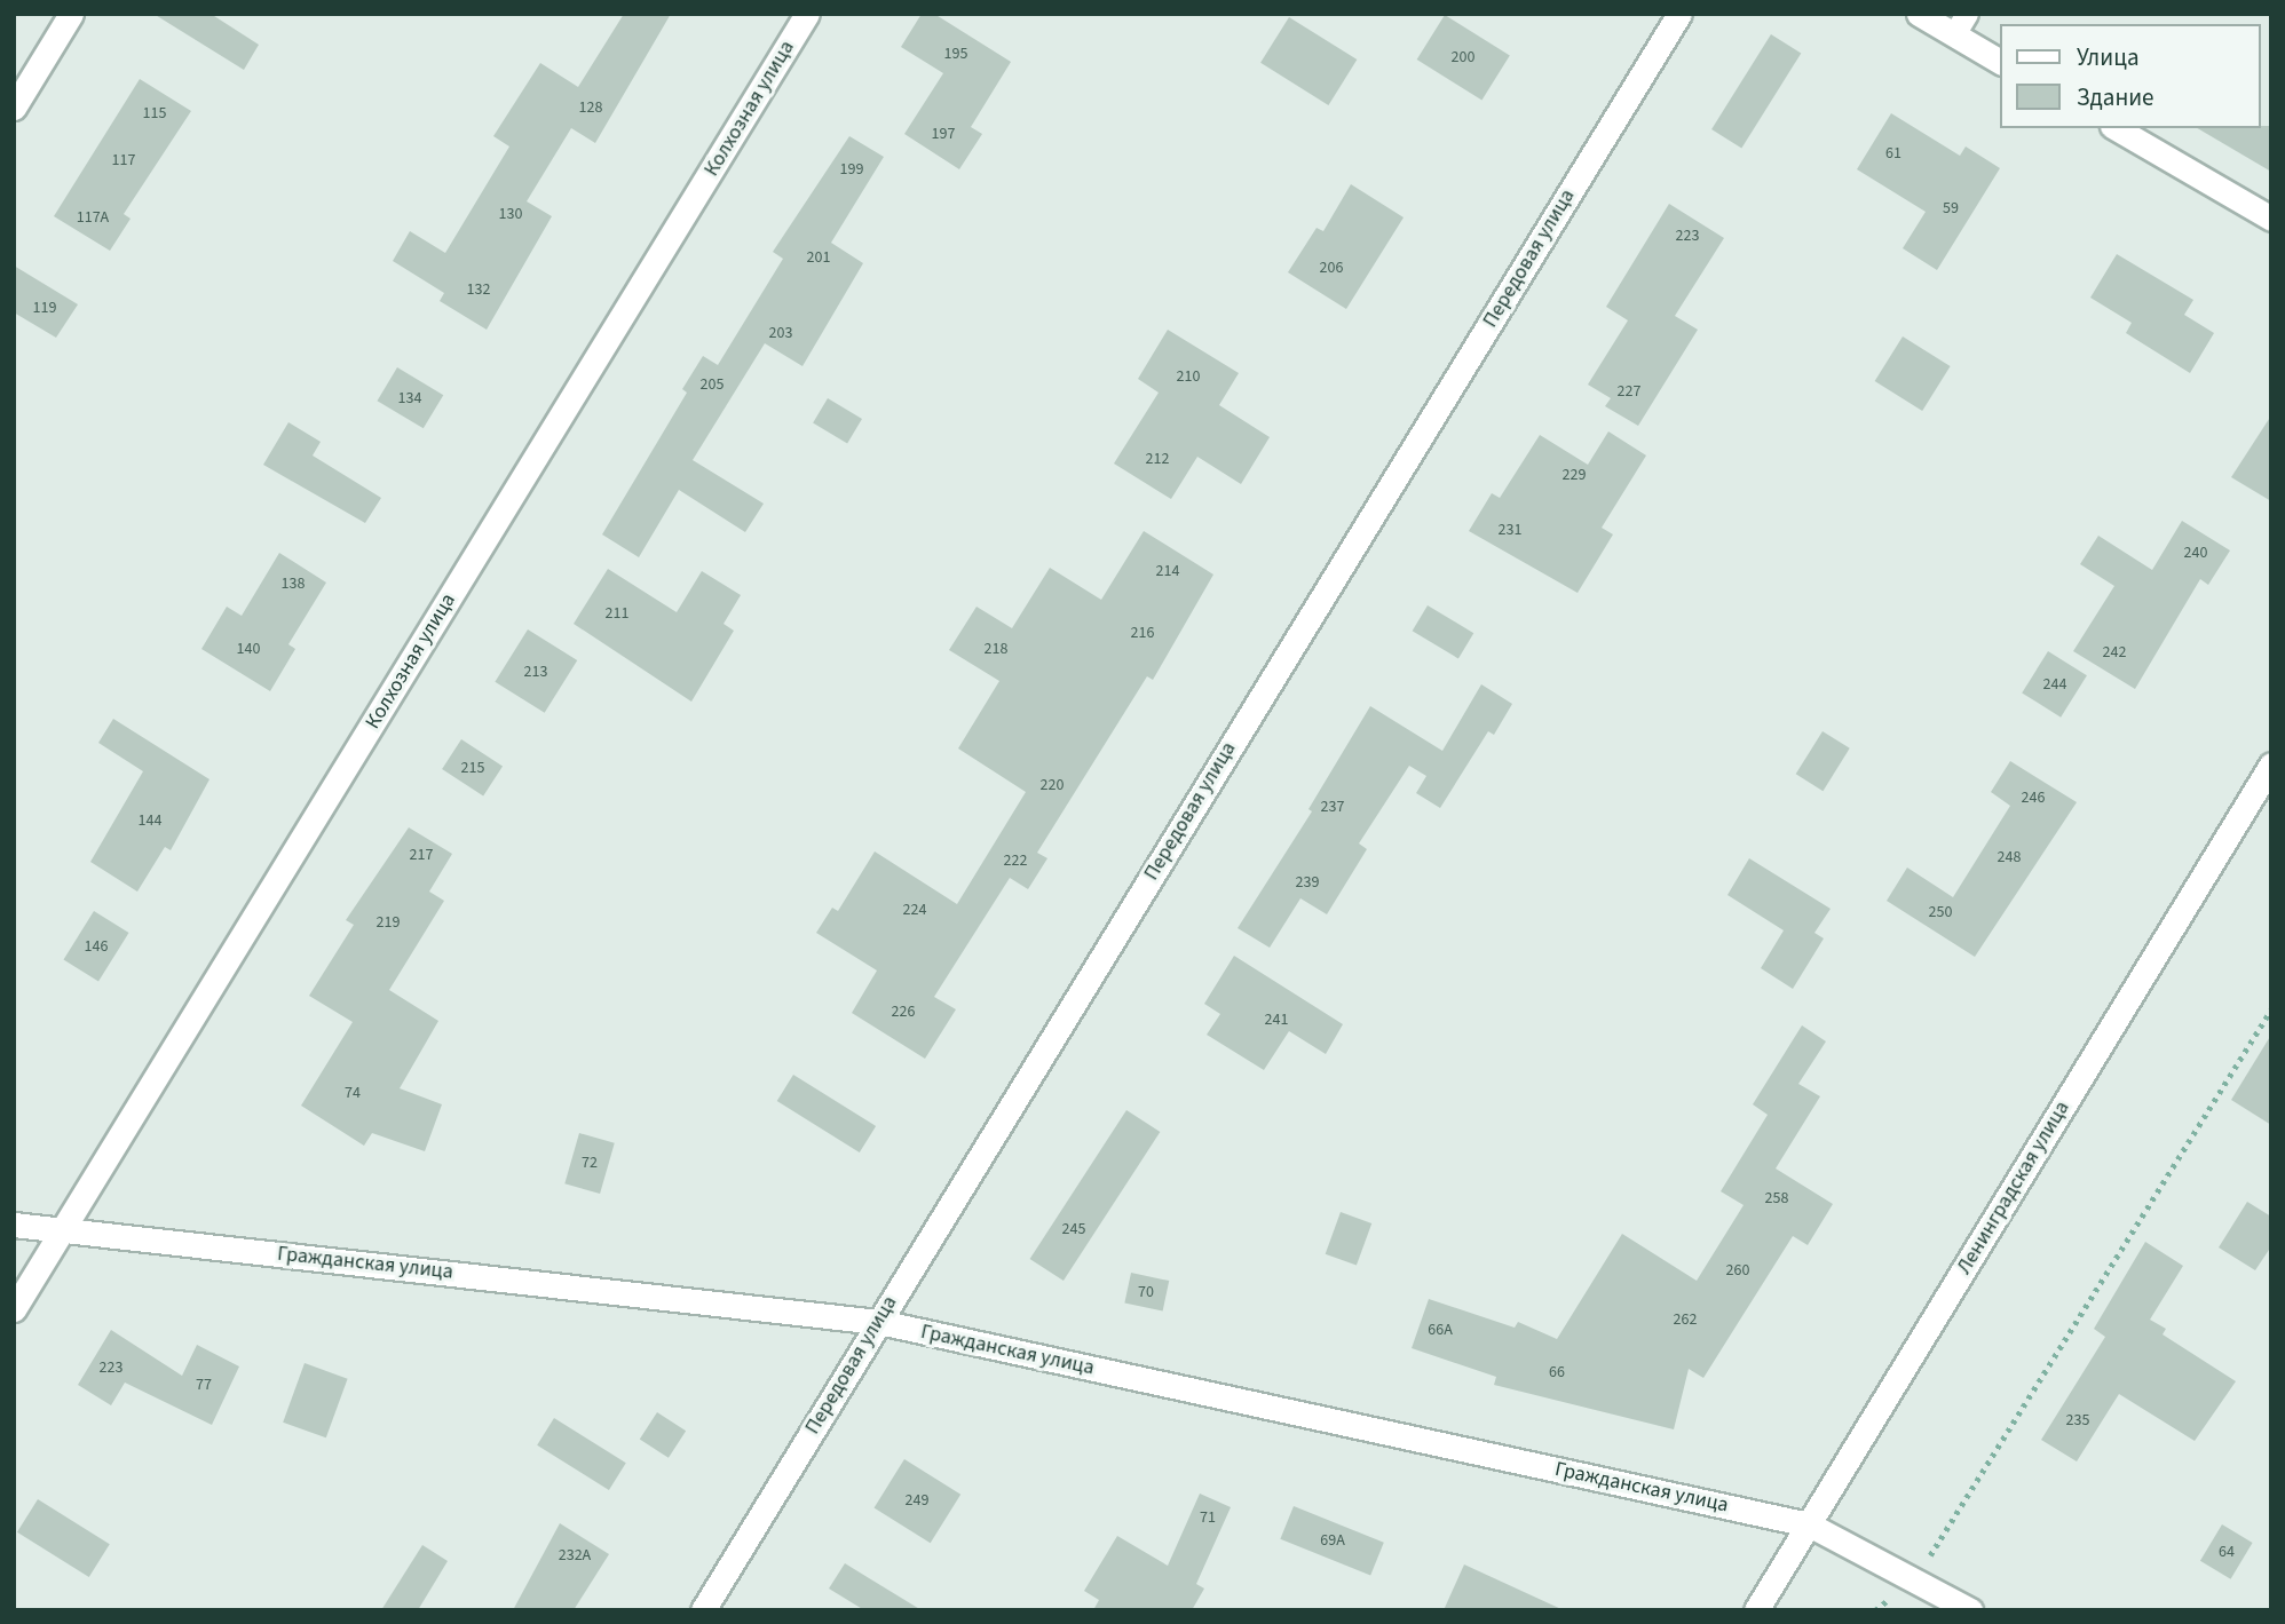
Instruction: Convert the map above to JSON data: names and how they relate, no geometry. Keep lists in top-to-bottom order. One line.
{"streets":{"street":["Колхозная улица","Передовая улица","Ленинградская улица","Гражданская улица"]},"crossings":[["Колхозная улица","Гражданская улица"],["Передовая улица","Гражданская улица"],["Ленинградская улица","Гражданская улица"]],"house_numbers":["195","200","128","115","197","61","117","199","59","130","117А","223","201","206","132","119","203","210","205","227","134","212","229","231","240","214","138","211","216","140","218","242","213","244","215","220","246","237","144","217","248","222","239","224","250","219","146","226","241","74","72","258","245","260","70","262","66А","223","66","77","235","249","71","69А","64","232А"],"legend":["Улица","Здание"]}
